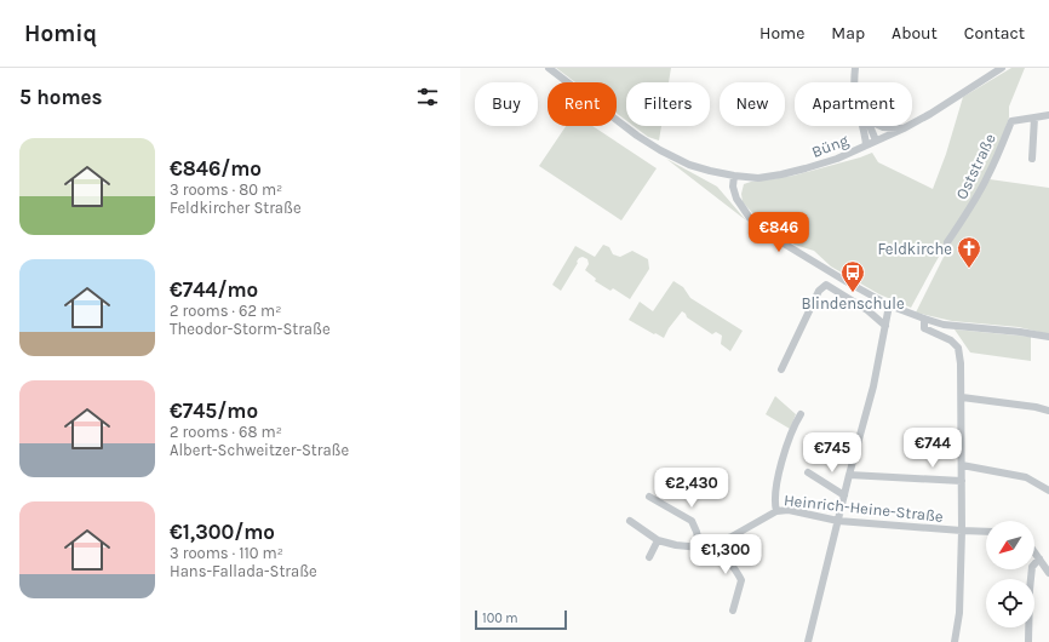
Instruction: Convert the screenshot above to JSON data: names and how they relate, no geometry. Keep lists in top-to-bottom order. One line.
{"streets":{"street":["Büng","Oststraße","Heinrich-Heine-Straße"]},"places":{"church":["Feldkirche"],"bus stop":["Blindenschule"]},"scale_bar":"100 m","north":"bottom left","page":{"header":"Homiq","nav":["Home","Map","About","Contact"],"heading":"5 homes","chip":["Buy","Rent","Filters","New","Apartment"],"list":[{"name":"€846/mo","note":"3 rooms · 80 m² · Feldkircher Straße"},{"name":"€744/mo","note":"2 rooms · 62 m² · Theodor-Storm-Straße"},{"name":"€745/mo","note":"2 rooms · 68 m² · Albert-Schweitzer-Straße"},{"name":"€1,300/mo","note":"3 rooms · 110 m² · Hans-Fallada-Straße"}],"price":["€846","€744","€745","€2,430","€1,300"],"scale":"100 m"}}
